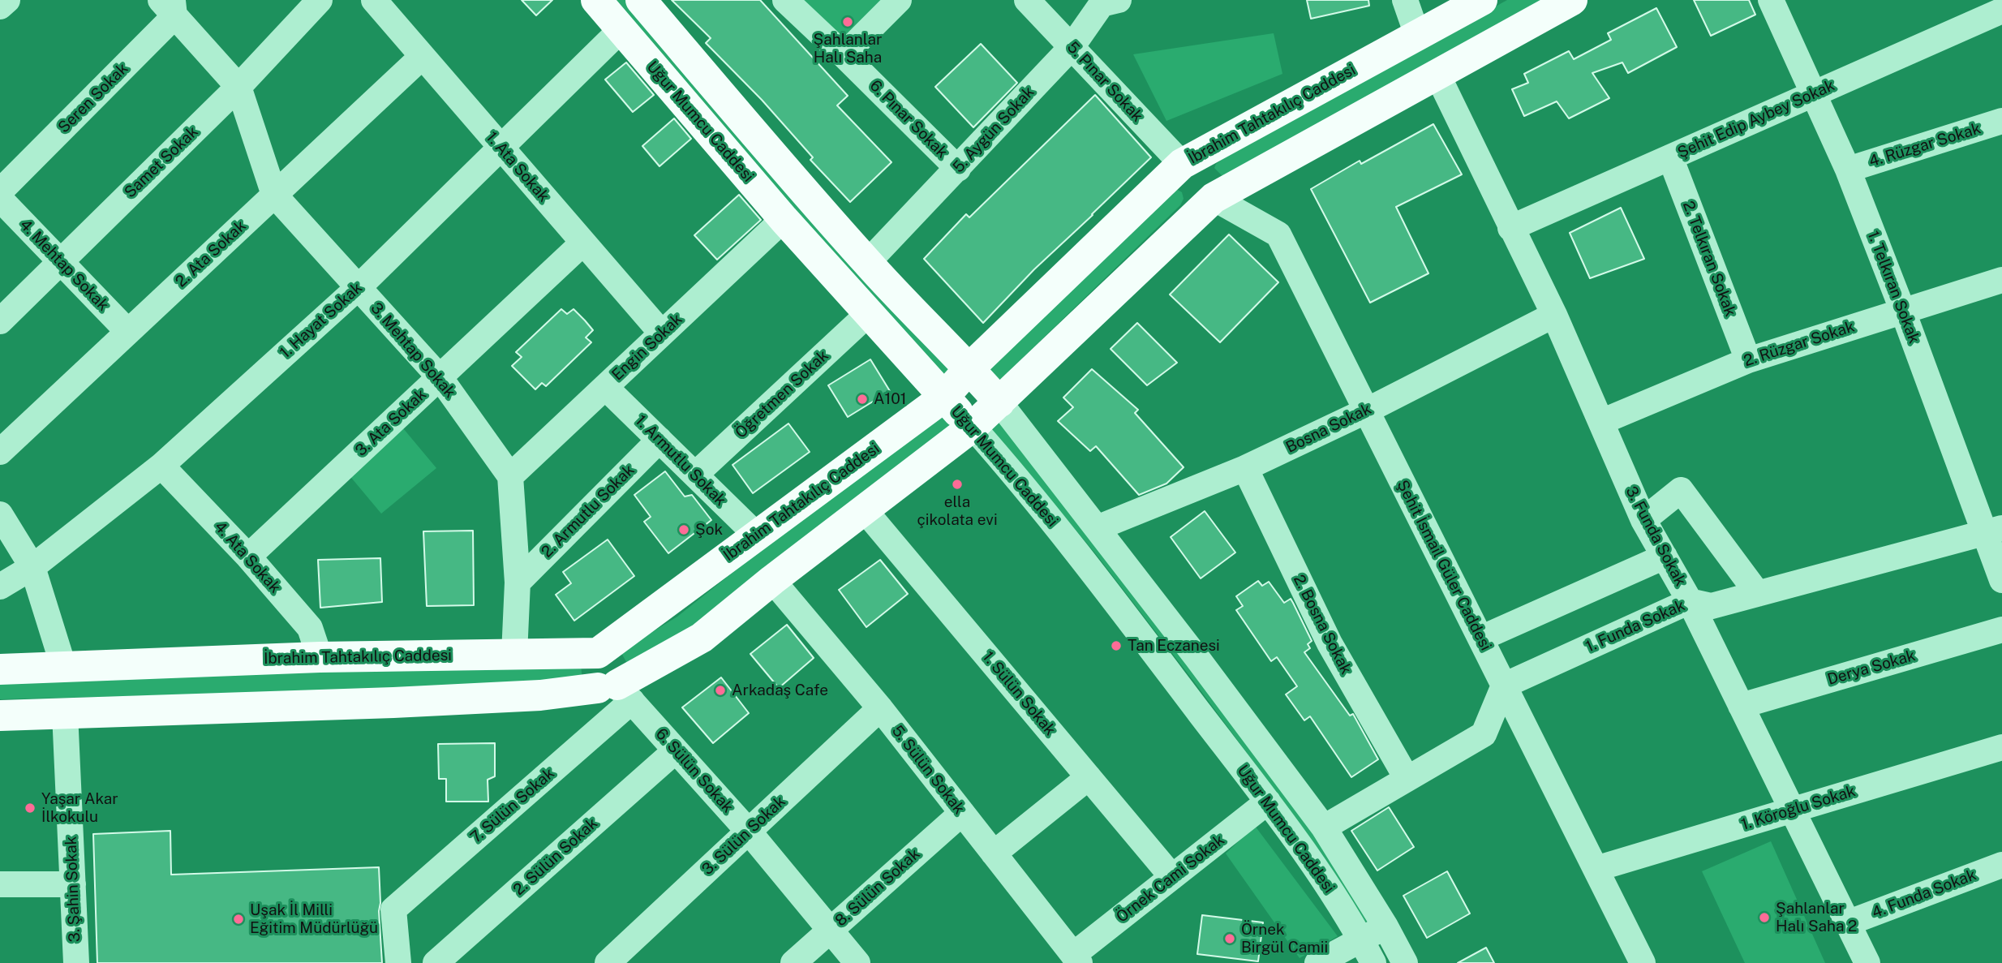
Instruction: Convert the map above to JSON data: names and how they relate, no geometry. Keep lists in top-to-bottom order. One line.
{"streets":{"main road":["İbrahim Tahtakılıç Caddesi","Uğur Mumcu Caddesi"],"street":["5. Pınar Sokak","Seren Sokak","6. Pınar Sokak","Şehit Edip Aybey Sokak","5. Aygün Sokak","4. Rüzgar Sokak","Samet Sokak","1. Ata Sokak","2. Ata Sokak","2. Telkıran Sokak","4. Mehtap Sokak","1. Telkıran Sokak","1. Hayat Sokak","2. Rüzgar Sokak","Engin Sokak","3. Mehtap Sokak","Öğretmen Sokak","3. Ata Sokak","Bosna Sokak","1. Armutlu Sokak","2. Armutlu Sokak","3. Funda Sokak","4. Ata Sokak","Şehit İsmail Güler Caddesi","2. Bosna Sokak","1. Funda Sokak","Derya Sokak","1. Sülün Sokak","5. Sülün Sokak","6. Sülün Sokak","7. Sülün Sokak","1. Köroğlu Sokak","3. Sülün Sokak","2. Sülün Sokak","Örnek Cami Sokak","8. Sülün Sokak","3. Şahin Sokak","4. Funda Sokak"]},"crossings":[["5. Pınar Sokak","İbrahim Tahtakılıç Caddesi"],["5. Pınar Sokak","5. Aygün Sokak"],["Seren Sokak","3. Mehtap Sokak"],["İbrahim Tahtakılıç Caddesi","Uğur Mumcu Caddesi"],["İbrahim Tahtakılıç Caddesi","1. Armutlu Sokak"],["İbrahim Tahtakılıç Caddesi","4. Ata Sokak"],["6. Pınar Sokak","5. Aygün Sokak"],["Şehit Edip Aybey Sokak","2. Telkıran Sokak"],["Şehit Edip Aybey Sokak","1. Telkıran Sokak"],["Şehit Edip Aybey Sokak","3. Funda Sokak"],["Uğur Mumcu Caddesi","5. Aygün Sokak"],["Uğur Mumcu Caddesi","1. Hayat Sokak"],["Uğur Mumcu Caddesi","Engin Sokak"],["Uğur Mumcu Caddesi","Öğretmen Sokak"],["Uğur Mumcu Caddesi","Bosna Sokak"],["Uğur Mumcu Caddesi","Örnek Cami Sokak"],["4. Rüzgar Sokak","1. Telkıran Sokak"],["Samet Sokak","4. Mehtap Sokak"],["Samet Sokak","3. Mehtap Sokak"],["1. Ata Sokak","2. Ata Sokak"],["1. Ata Sokak","1. Hayat Sokak"],["1. Ata Sokak","Engin Sokak"],["1. Ata Sokak","3. Ata Sokak"],["2. Ata Sokak","4. Mehtap Sokak"],["2. Ata Sokak","3. Mehtap Sokak"],["2. Telkıran Sokak","2. Rüzgar Sokak"],["1. Telkıran Sokak","2. Rüzgar Sokak"],["1. Telkıran Sokak","1. Funda Sokak"],["1. Hayat Sokak","3. Mehtap Sokak"],["1. Hayat Sokak","4. Ata Sokak"],["2. Rüzgar Sokak","3. Funda Sokak"],["Engin Sokak","3. Mehtap Sokak"],["Engin Sokak","1. Armutlu Sokak"],["3. Mehtap Sokak","3. Ata Sokak"],["Öğretmen Sokak","1. Armutlu Sokak"],["3. Ata Sokak","4. Ata Sokak"],["Bosna Sokak","3. Funda Sokak"],["Bosna Sokak","Şehit İsmail Güler Caddesi"],["Bosna Sokak","2. Bosna Sokak"],["1. Armutlu Sokak","2. Armutlu Sokak"],["3. Funda Sokak","1. Funda Sokak"],["3. Funda Sokak","Derya Sokak"],["3. Funda Sokak","1. Köroğlu Sokak"],["3. Funda Sokak","4. Funda Sokak"],["Şehit İsmail Güler Caddesi","1. Funda Sokak"],["Şehit İsmail Güler Caddesi","1. Köroğlu Sokak"],["1. Sülün Sokak","Örnek Cami Sokak"],["5. Sülün Sokak","3. Sülün Sokak"],["5. Sülün Sokak","Örnek Cami Sokak"],["5. Sülün Sokak","8. Sülün Sokak"],["6. Sülün Sokak","7. Sülün Sokak"],["6. Sülün Sokak","3. Sülün Sokak"],["6. Sülün Sokak","2. Sülün Sokak"],["6. Sülün Sokak","8. Sülün Sokak"]],"places":["Şahlanlar Halı Saha","A101","ella çikolata evi","Şok","Tan Eczanesi","Arkadaş Cafe","Yaşar Akar İlkokulu","Şahlanlar Halı Saha 2","Uşak İl Milli Eğitim Müdürlüğü","Örnek Birgül Camii"]}
